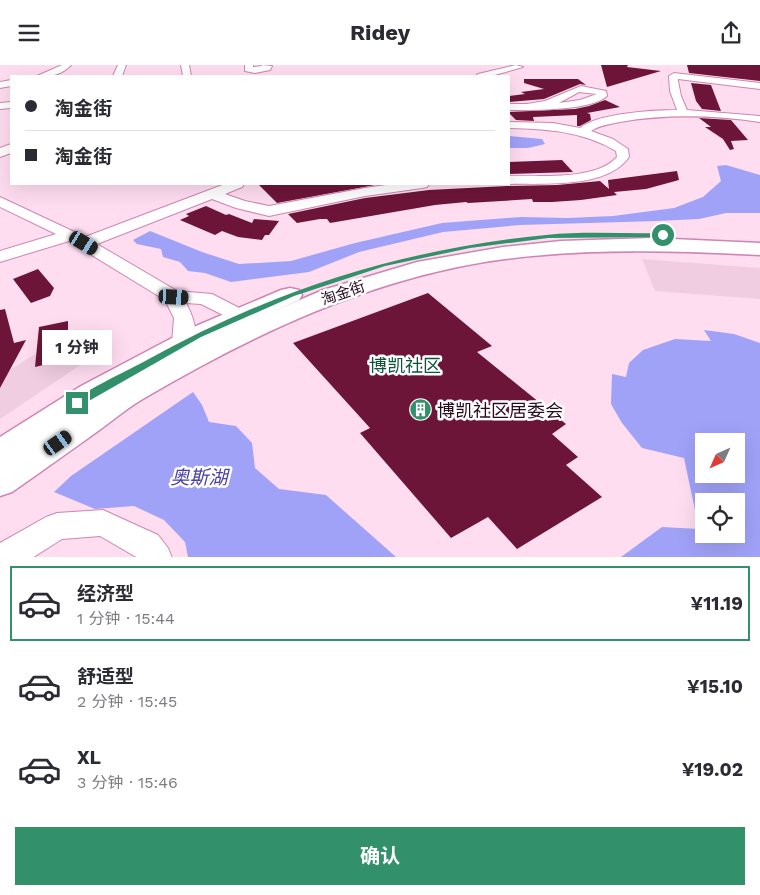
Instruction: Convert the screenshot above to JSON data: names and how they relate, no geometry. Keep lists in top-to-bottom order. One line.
{"streets":{"street":["淘金街"]},"districts":["博凯社区"],"water":["奥斯湖"],"places":{"building":["博凯社区居委会"]},"north":"bottom left","page":{"header":"Ridey","banner":["淘金街","淘金街"],"bubble":"1 分钟","list":[{"name":"经济型","note":"1 分钟 · 15:44","value":"¥11.19"},{"name":"舒适型","note":"2 分钟 · 15:45","value":"¥15.10"},{"name":"XL","note":"3 分钟 · 15:46","value":"¥19.02"}],"buttons":"确认"}}
